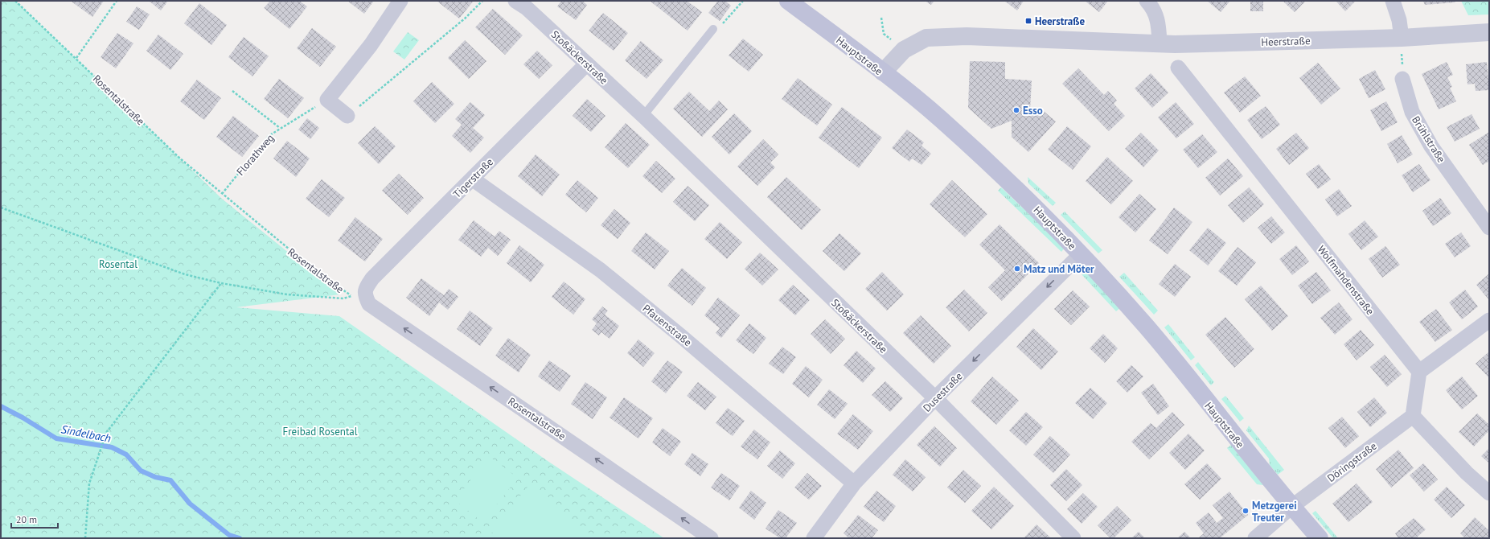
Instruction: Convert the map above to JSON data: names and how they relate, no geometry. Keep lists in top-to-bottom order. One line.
{"streets":{"main road":["Hauptstraße"],"street":["Heerstraße","Stoßäckerstraße","Rosentalstraße","Brühlstraße","Tigerstraße","Wolfmahdenstraße","Pfauenstraße","Dusestraße","Döringstraße"],"path":["Florathweg"]},"crossings":[["Heerstraße","Hauptstraße"],["Hauptstraße","Dusestraße"],["Hauptstraße","Döringstraße"],["Stoßäckerstraße","Tigerstraße"],["Stoßäckerstraße","Dusestraße"],["Rosentalstraße","Florathweg"],["Rosentalstraße","Tigerstraße"],["Tigerstraße","Pfauenstraße"],["Pfauenstraße","Dusestraße"]],"one_way":["Rosentalstraße","Dusestraße"],"water":["Sindelbach"],"parks":["Rosental","Freibad Rosental"],"places":{"transit":["Heerstraße"],"other":["Esso","Matz und Möter","Metzgerei Treuter"]},"scale_bar":"20 m"}
